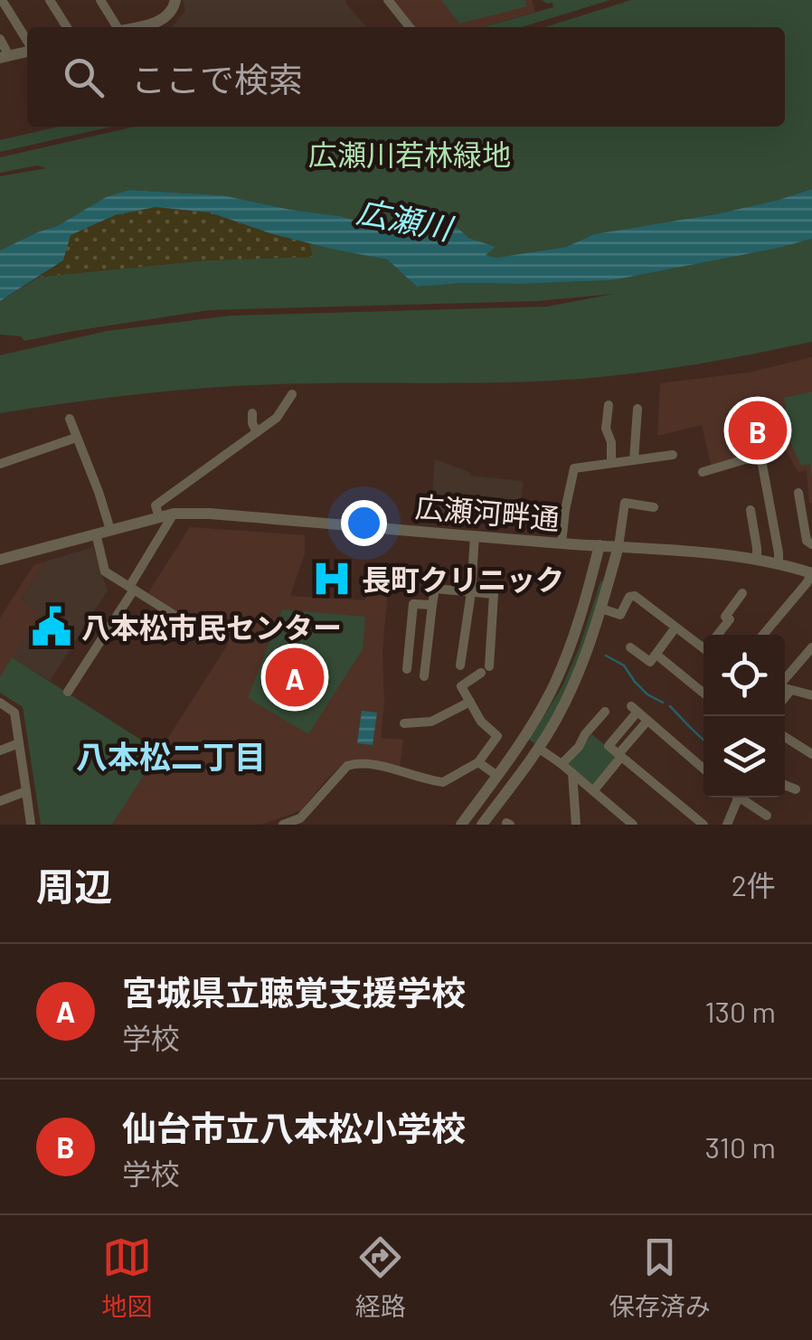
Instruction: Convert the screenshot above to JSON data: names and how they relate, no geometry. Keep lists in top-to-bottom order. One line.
{"streets":{"street":["広瀬河畔通"]},"districts":["八本松二丁目"],"water":["広瀬川"],"parks":["広瀬川若林緑地"],"places":{"hospital":["長町クリニック"],"public building":["八本松市民センター"]},"page":{"search":"ここで検索","pins":["B","A"],"heading":["周辺","2件"],"list":[{"mark":"A","name":"宮城県立聴覚支援学校","note":"学校","value":"130 m"},{"mark":"B","name":"仙台市立八本松小学校","note":"学校","value":"310 m"}],"nav":["地図","経路","保存済み"]}}
